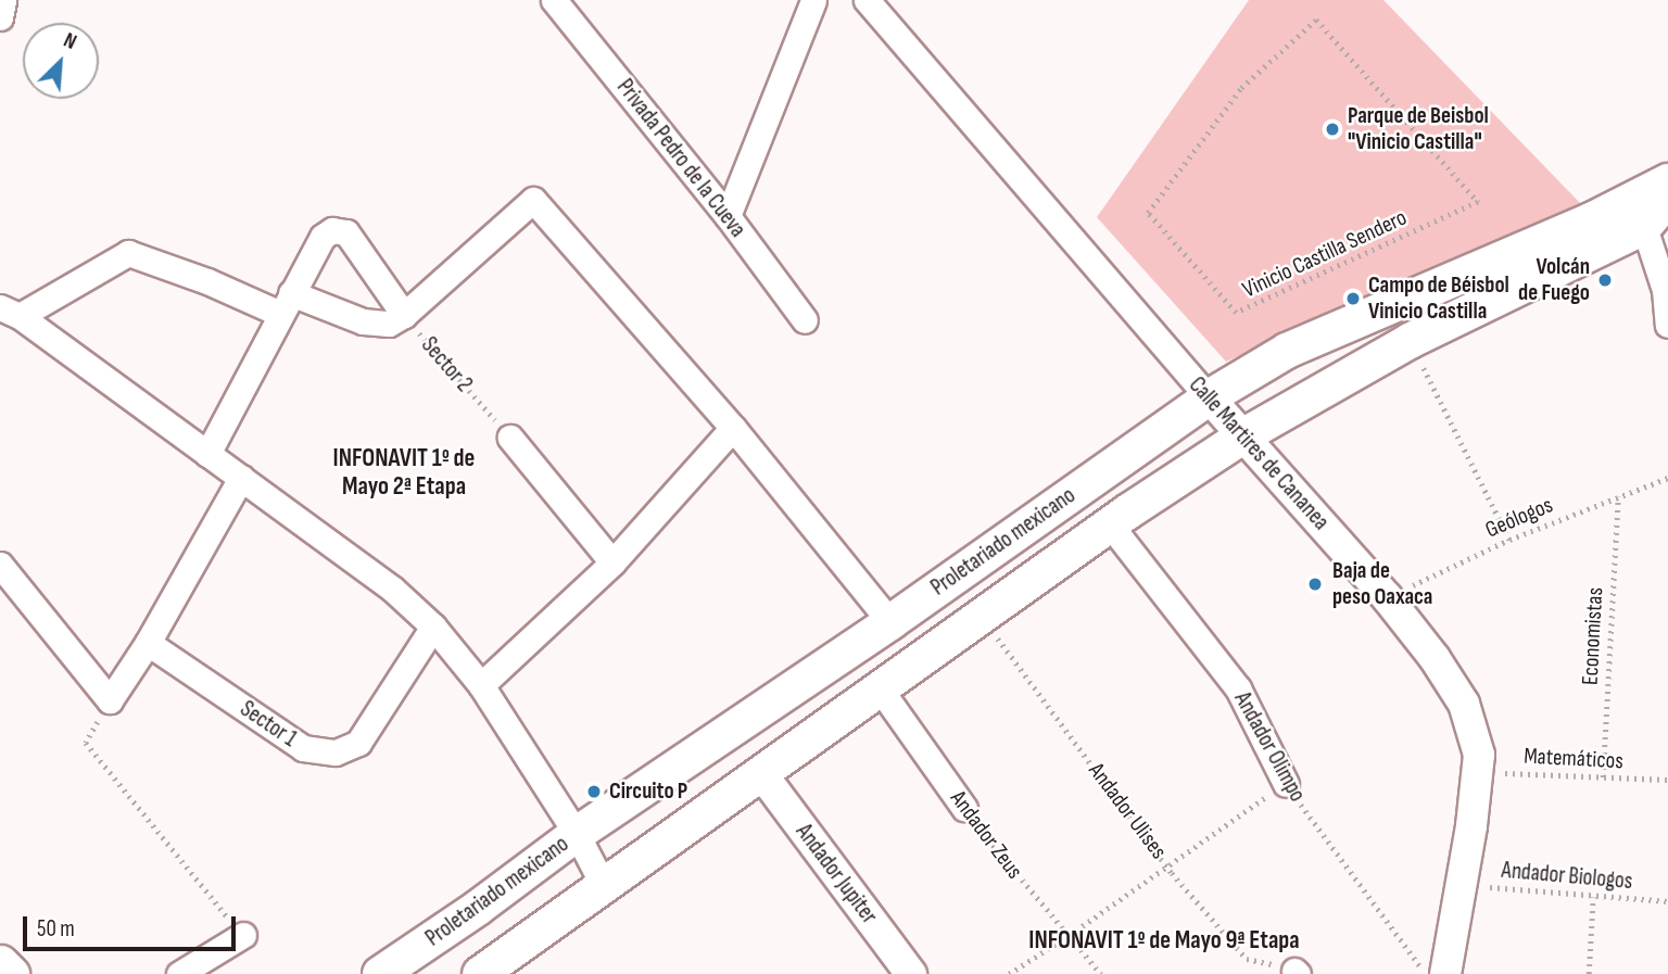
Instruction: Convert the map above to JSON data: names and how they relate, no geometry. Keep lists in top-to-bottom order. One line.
{"streets":{"main road":["Proletariado mexicano"],"street":["Privada Pedro de la Cueva","Sector 2","Calle Martires de Cananea","Sector 1","Andador Olimpo","Andador Zeus","Andador Jupiter"],"path":["Vinicio Castilla Sendero","Geólogos","Economistas","Matemáticos","Andador Ulises","Andador Biologos"]},"crossings":[["Calle Martires de Cananea","Geólogos"],["Calle Martires de Cananea","Proletariado mexicano"],["Calle Martires de Cananea","Matemáticos"],["Calle Martires de Cananea","Andador Biologos"],["Geólogos","Economistas"],["Proletariado mexicano","Andador Olimpo"],["Proletariado mexicano","Andador Ulises"],["Proletariado mexicano","Andador Zeus"],["Proletariado mexicano","Andador Jupiter"],["Economistas","Matemáticos"]],"districts":["INFONAVIT 1º de Mayo 2ª Etapa","INFONAVIT 1º de Mayo 9ª Etapa"],"places":["Parque de Beisbol \"Vinicio Castilla\"","Volcán de Fuego","Campo de Béisbol Vinicio Castilla","Baja de peso Oaxaca","Circuito P"],"scale_bar":"50 m","north":"top right"}
